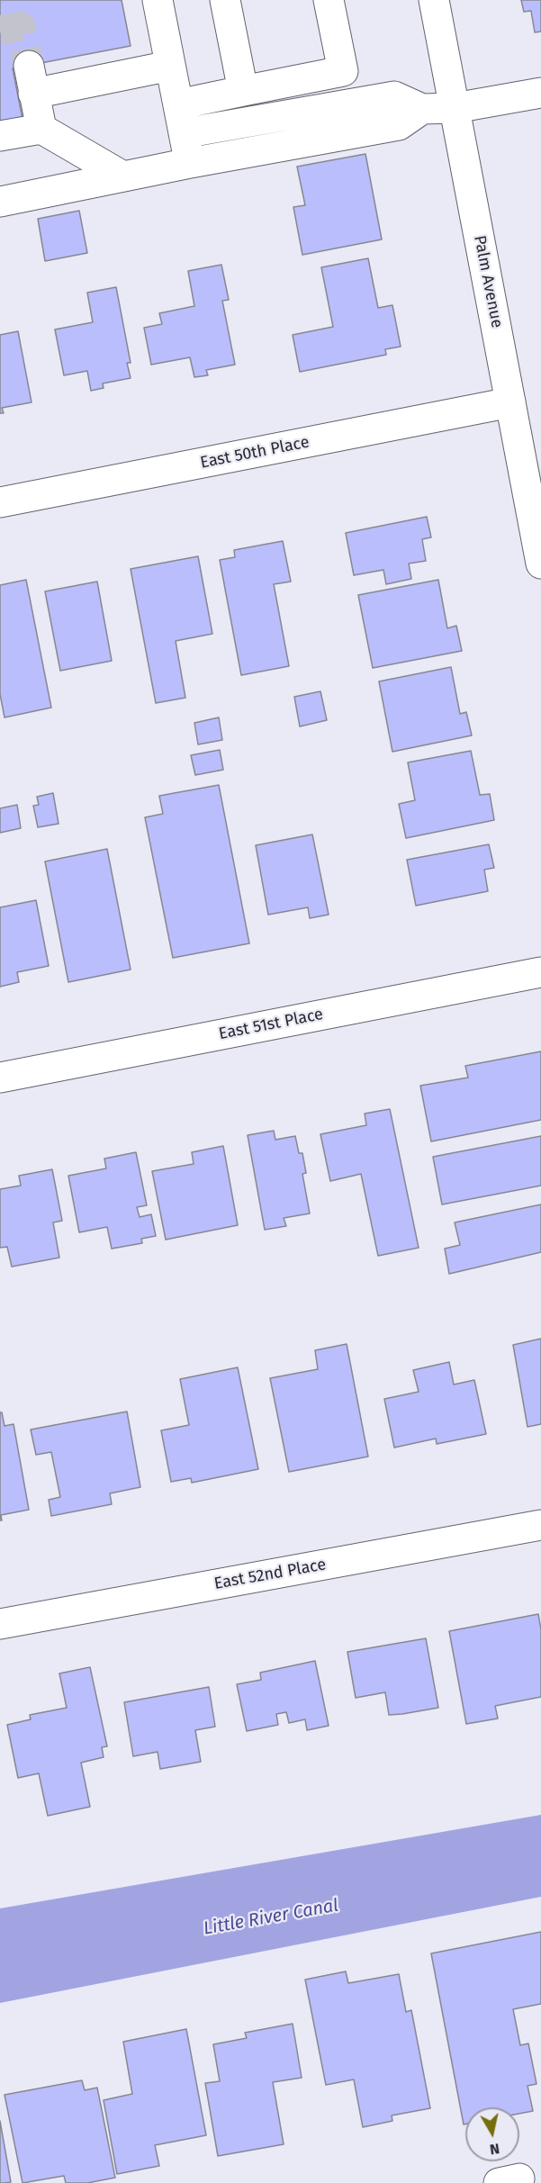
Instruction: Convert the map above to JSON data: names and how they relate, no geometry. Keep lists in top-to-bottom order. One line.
{"streets":{"street":["Palm Avenue","East 50th Place","East 51st Place","East 52nd Place"]},"crossings":[["Palm Avenue","East 50th Place"]],"water":["Little River Canal"],"north":"bottom"}
